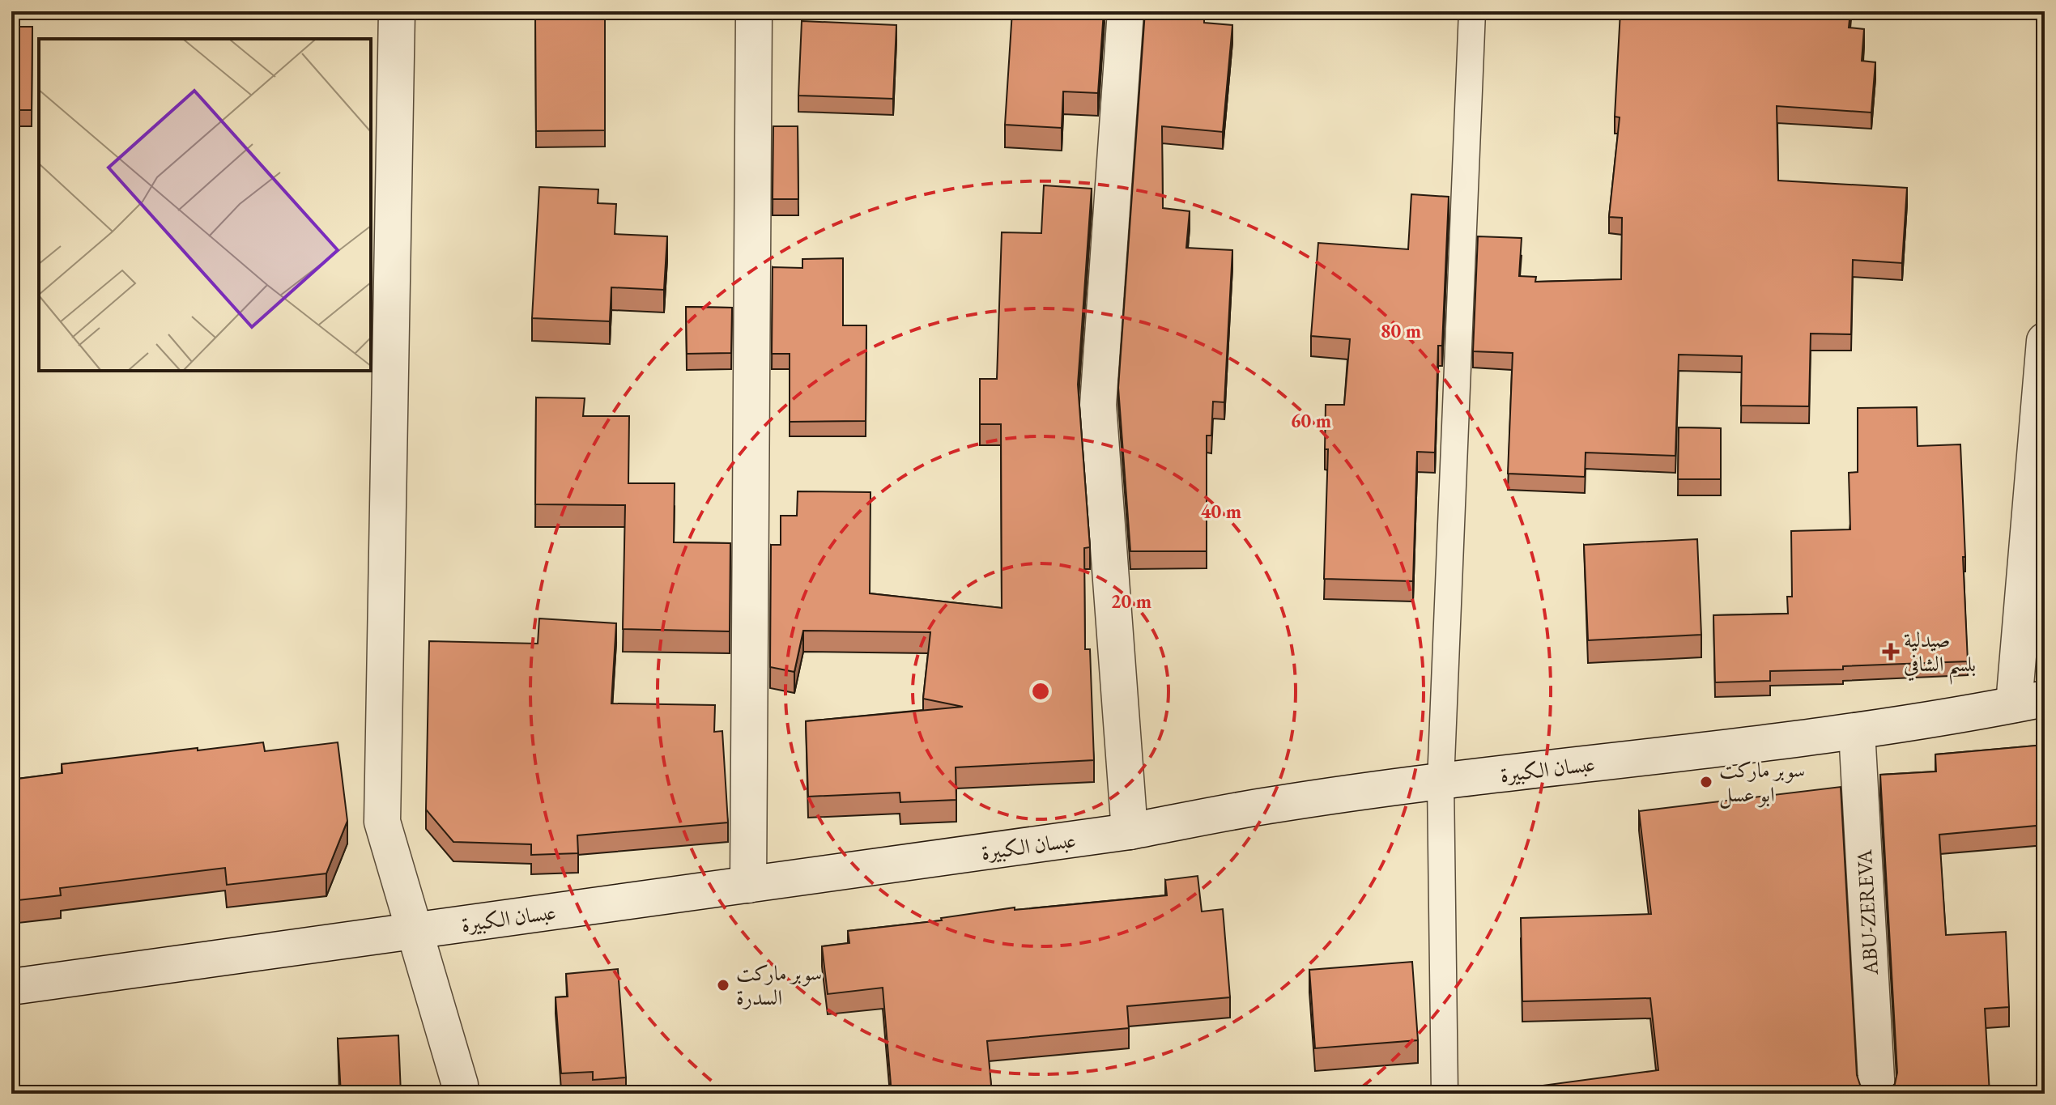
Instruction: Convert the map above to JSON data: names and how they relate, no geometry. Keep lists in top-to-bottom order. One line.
{"streets":{"street":["عبسان الكبيرة","ABU-ZEREVA"]},"crossings":[["عبسان الكبيرة","ABU-ZEREVA"]],"places":{"health":["صيدلية بلسم الشافي"],"other":["سوبر ماركت ابو عسل","سوبر ماركت السدرة"]},"rings":["80 m","60 m","40 m","20 m"]}
